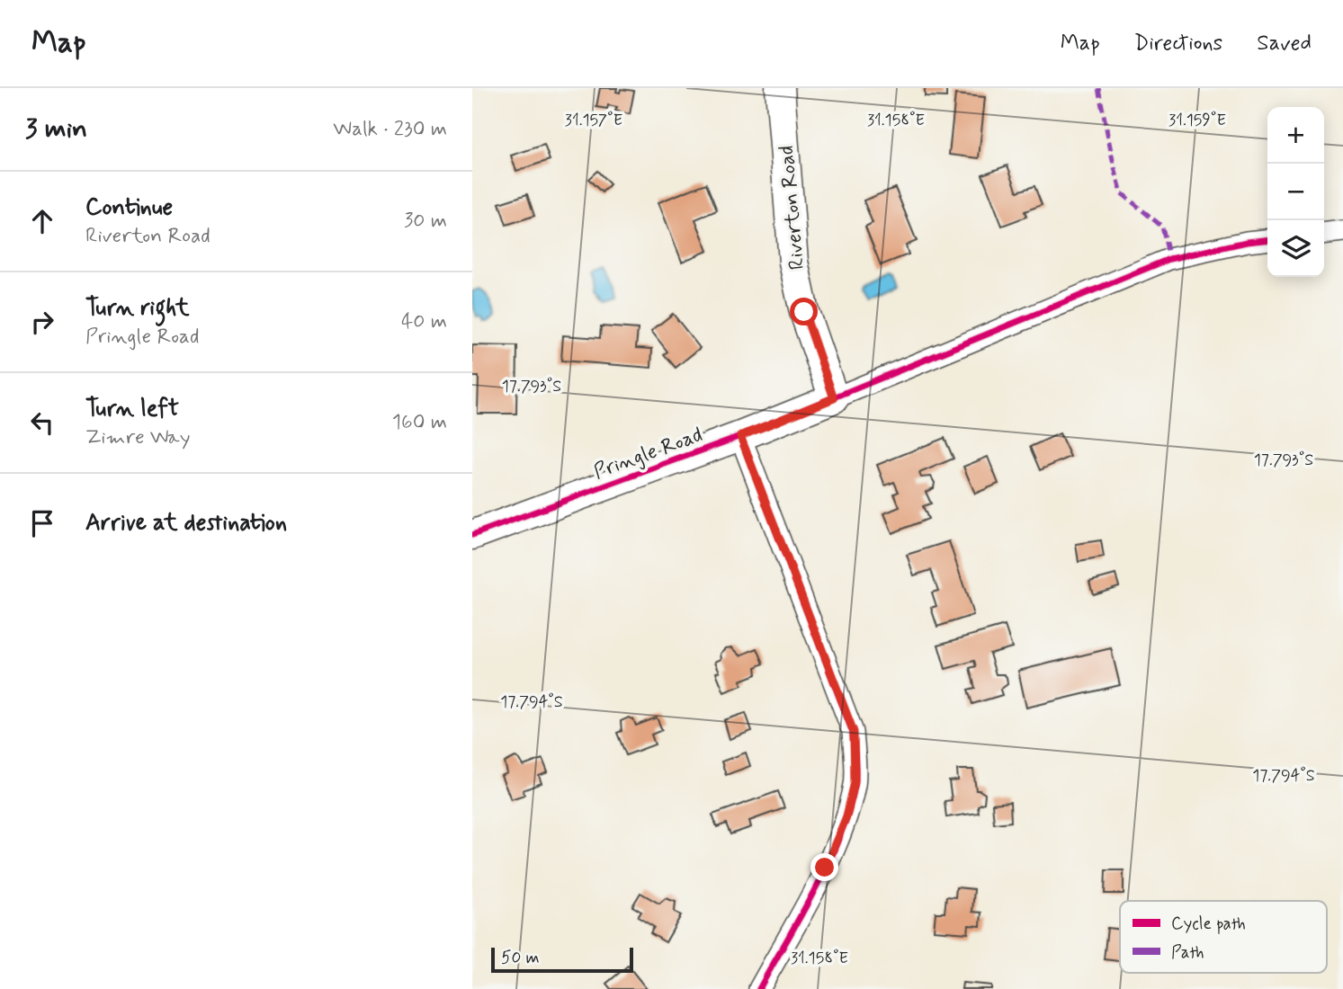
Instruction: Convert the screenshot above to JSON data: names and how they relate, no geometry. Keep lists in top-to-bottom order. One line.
{"streets":{"street":["Riverton Road","Pringle Road"]},"crossings":[["Riverton Road","Pringle Road"]],"legend":["Cycle path","Path"],"scale_bar":"50 m","page":{"header":"Map","nav":["Map","Directions","Saved"],"heading":["3 min","Walk · 230 m"],"map_buttons":["+","−"],"list":[["Continue","Riverton Road","30 m"],["Turn right","Pringle Road","40 m"],["Turn left","Zimre Way","160 m"],"Arrive at destination"],"scale":"50 m"},"coordinates":["31.157°E","31.158°E","31.159°E","17.793°S","17.794°S"]}
